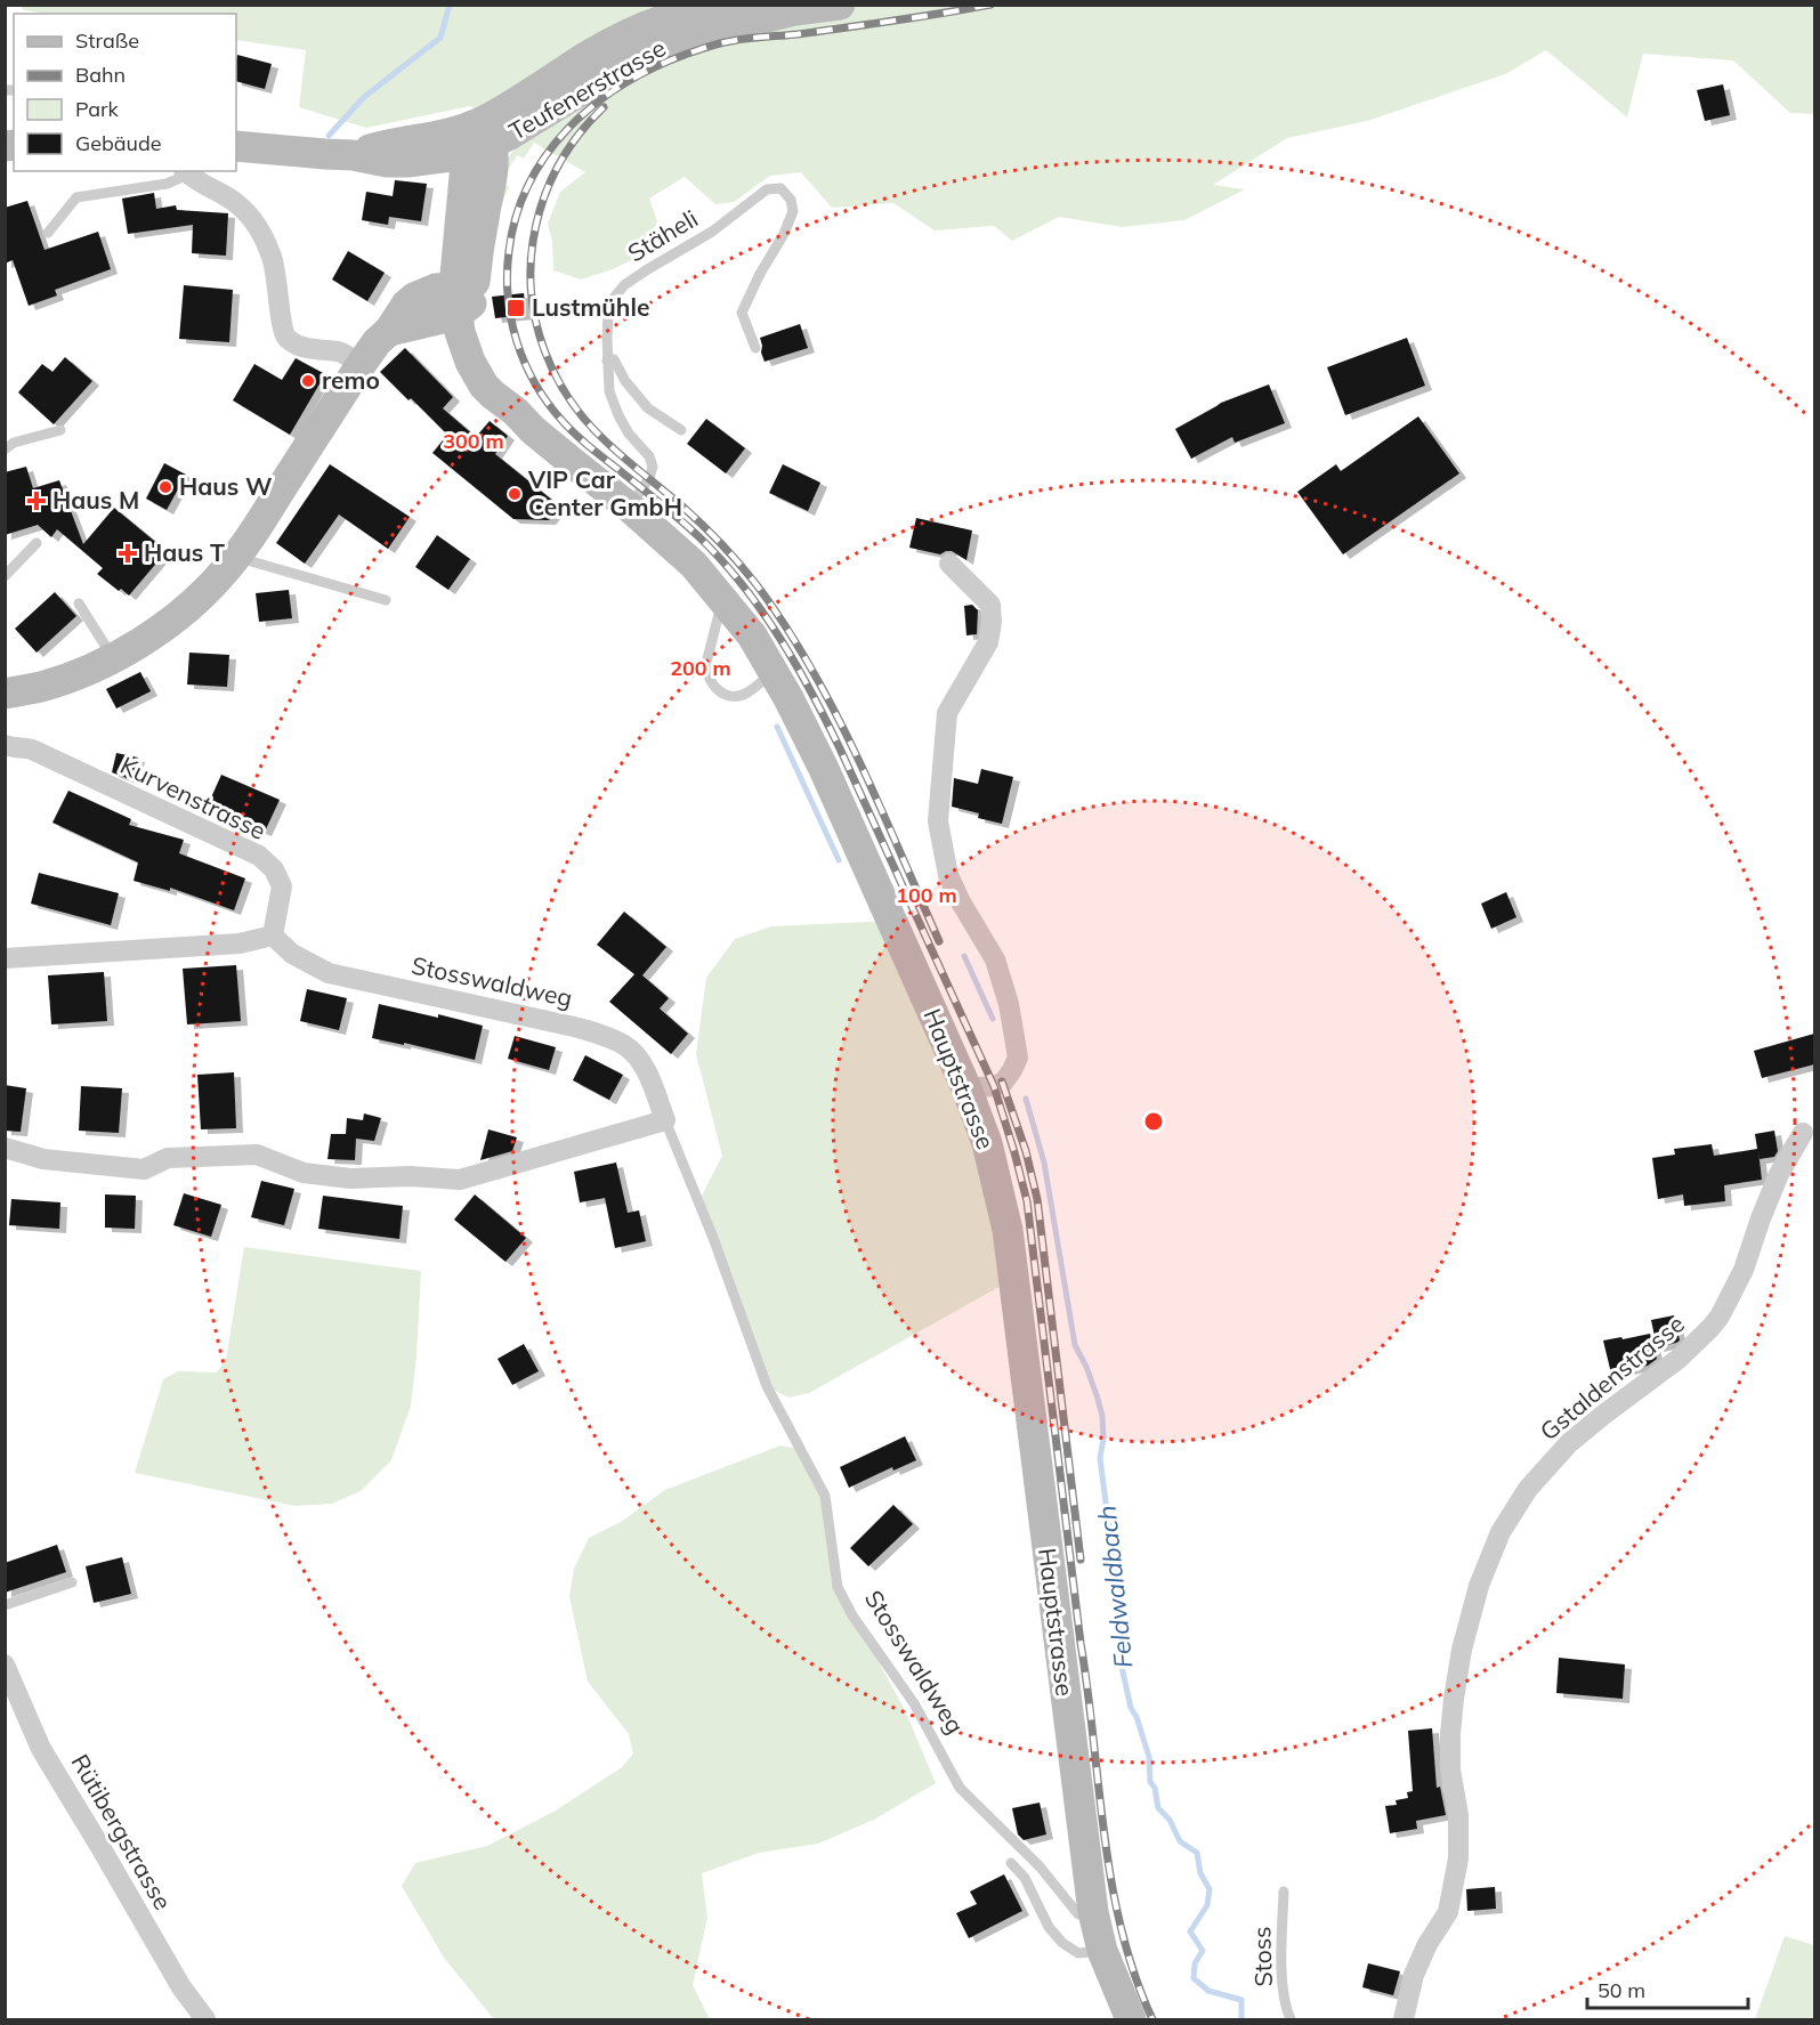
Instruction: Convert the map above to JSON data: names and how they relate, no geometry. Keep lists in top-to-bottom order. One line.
{"streets":{"street":["Teufenerstrasse","Kurvenstrasse","Stosswaldweg","Hauptstrasse","Gstaldenstrasse","Rütibergstrasse"],"lane":["Stäheli","Stoss"]},"crossings":[["Stäheli","Hauptstrasse"],["Kurvenstrasse","Stosswaldweg"],["Stosswaldweg","Hauptstrasse"]],"water":["Feldwaldbach"],"places":{"transit":["Lustmühle"],"other":["remo","Haus W","VIP Car Center GmbH"],"health":["Haus M","Haus T"]},"legend":["Straße","Bahn","Park","Gebäude"],"scale_bar":"50 m","rings":["300 m","200 m","100 m"]}
